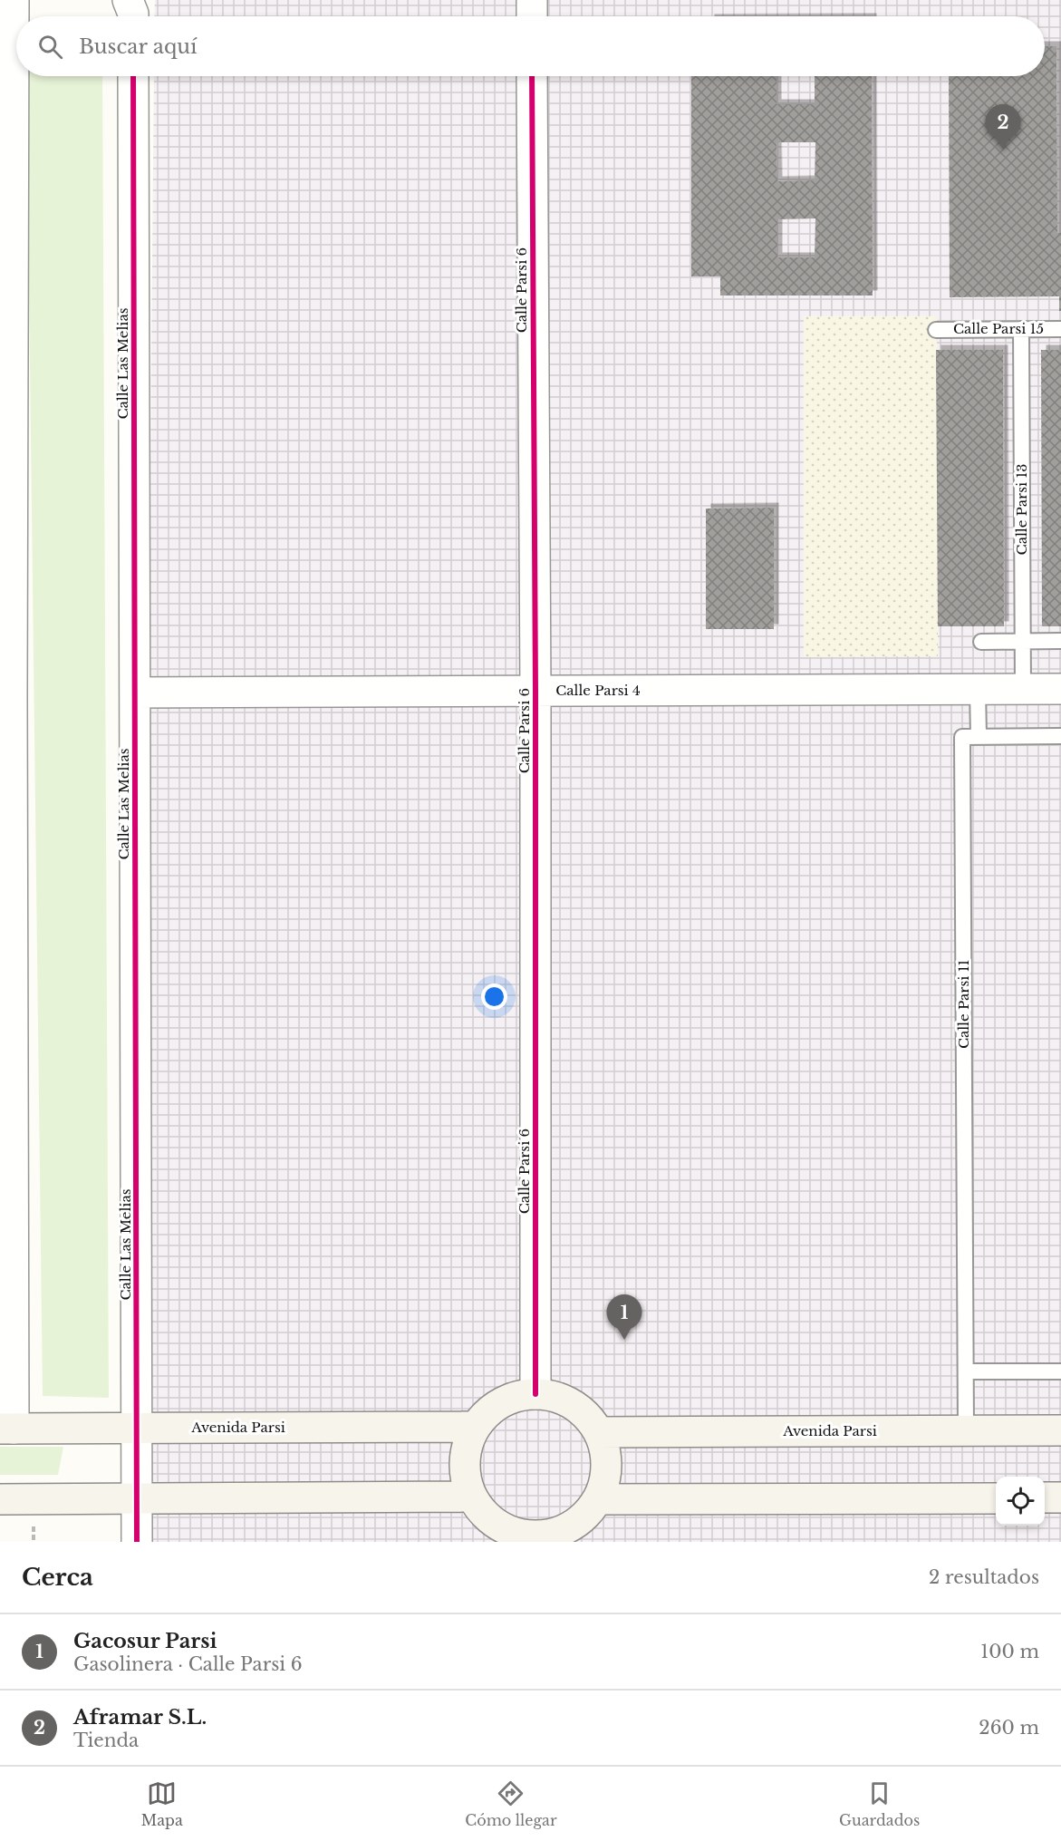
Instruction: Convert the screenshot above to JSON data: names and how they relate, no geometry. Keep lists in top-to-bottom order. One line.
{"streets":{"street":["Calle Parsi 6","Calle Las Melias","Calle Parsi 4","Avenida Parsi"],"lane":["Calle Parsi 15","Calle Parsi 13","Calle Parsi 11"]},"crossings":[["Calle Parsi 6","Calle Parsi 4"],["Calle Parsi 6","Avenida Parsi"],["Calle Parsi 15","Calle Parsi 13"],["Calle Las Melias","Calle Parsi 4"],["Calle Las Melias","Avenida Parsi"],["Calle Parsi 13","Calle Parsi 4"],["Calle Parsi 11","Avenida Parsi"]],"page":{"search":"Buscar aquí","pins":["2","1"],"heading":["Cerca","2 resultados"],"list":[{"mark":"1","name":"Gacosur Parsi","note":"Gasolinera · Calle Parsi 6","value":"100 m"},{"mark":"2","name":"Aframar S.L.","note":"Tienda","value":"260 m"}],"nav":["Mapa","Cómo llegar","Guardados"]}}
